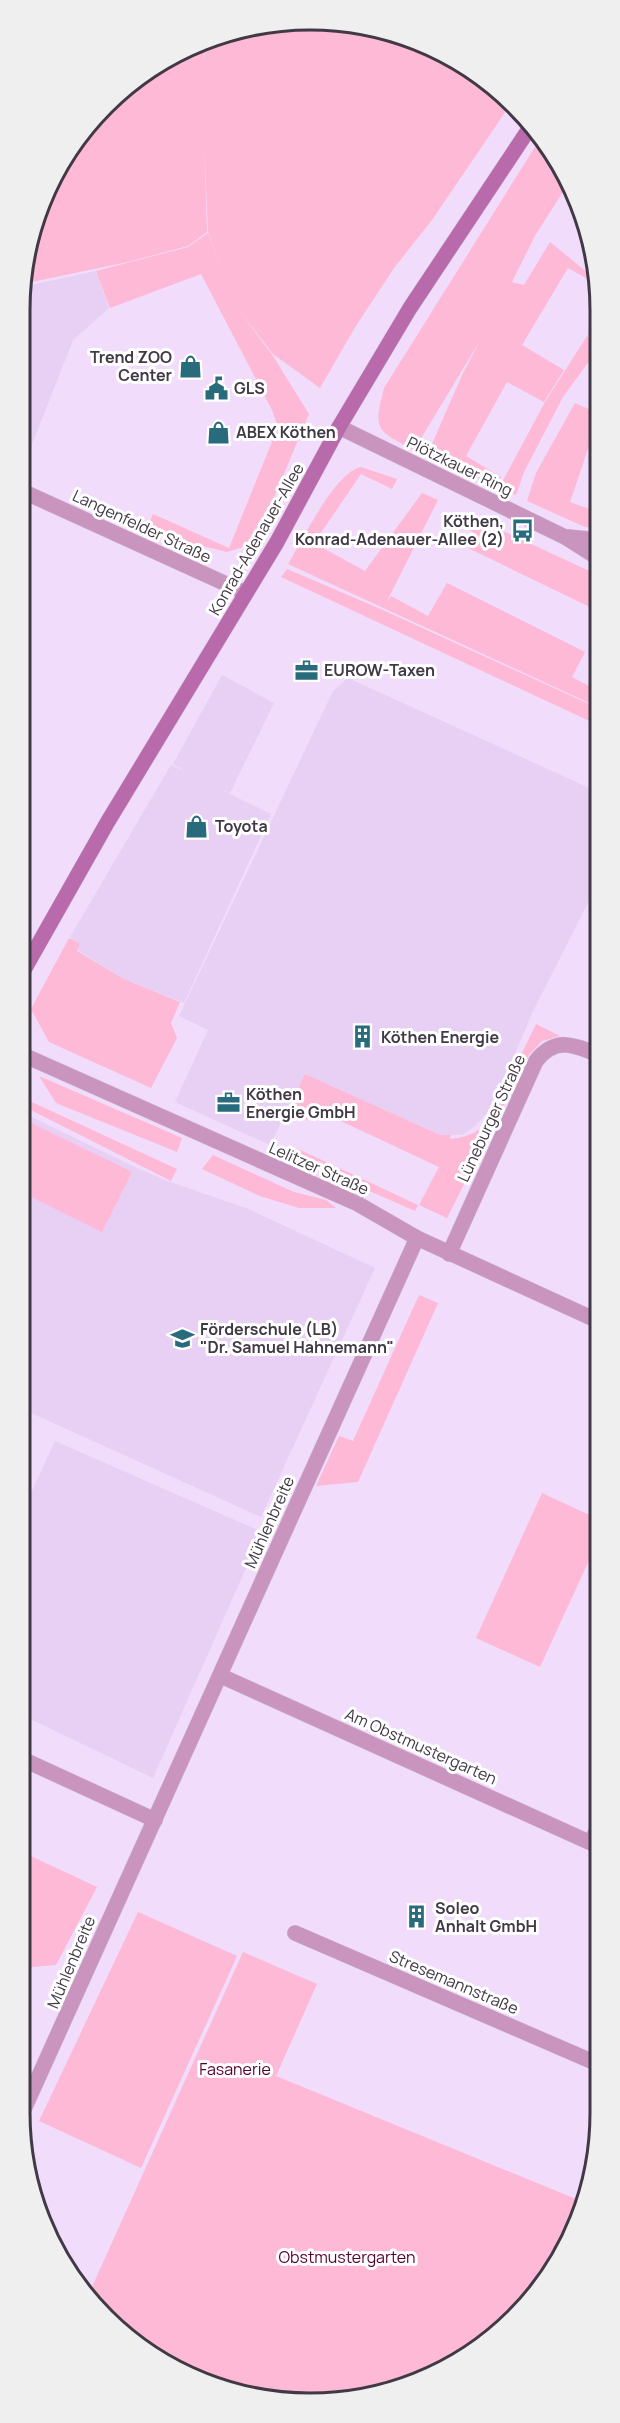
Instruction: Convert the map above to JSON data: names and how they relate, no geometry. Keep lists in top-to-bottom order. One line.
{"streets":{"main road":["Konrad-Adenauer-Allee"],"street":["Plötzkauer Ring","Langenfelder Straße","Lüneburger Straße","Lelitzer Straße","Mühlenbreite","Am Obstmustergarten","Stresemannstraße"]},"crossings":[["Plötzkauer Ring","Konrad-Adenauer-Allee"],["Langenfelder Straße","Konrad-Adenauer-Allee"],["Lüneburger Straße","Lelitzer Straße"],["Lelitzer Straße","Mühlenbreite"],["Mühlenbreite","Am Obstmustergarten"]],"parks":["Fasanerie","Obstmustergarten"],"places":{"shop":["Trend ZOO Center","ABEX Köthen","Toyota"],"public building":["GLS"],"bus stop":["Köthen, Konrad-Adenauer-Allee (2)"],"office":["EUROW-Taxen","Köthen Energie GmbH"],"building":["Köthen Energie","Soleo Anhalt GmbH"],"school or university":["Förderschule (LB) \"Dr. Samuel Hahnemann\""]}}
